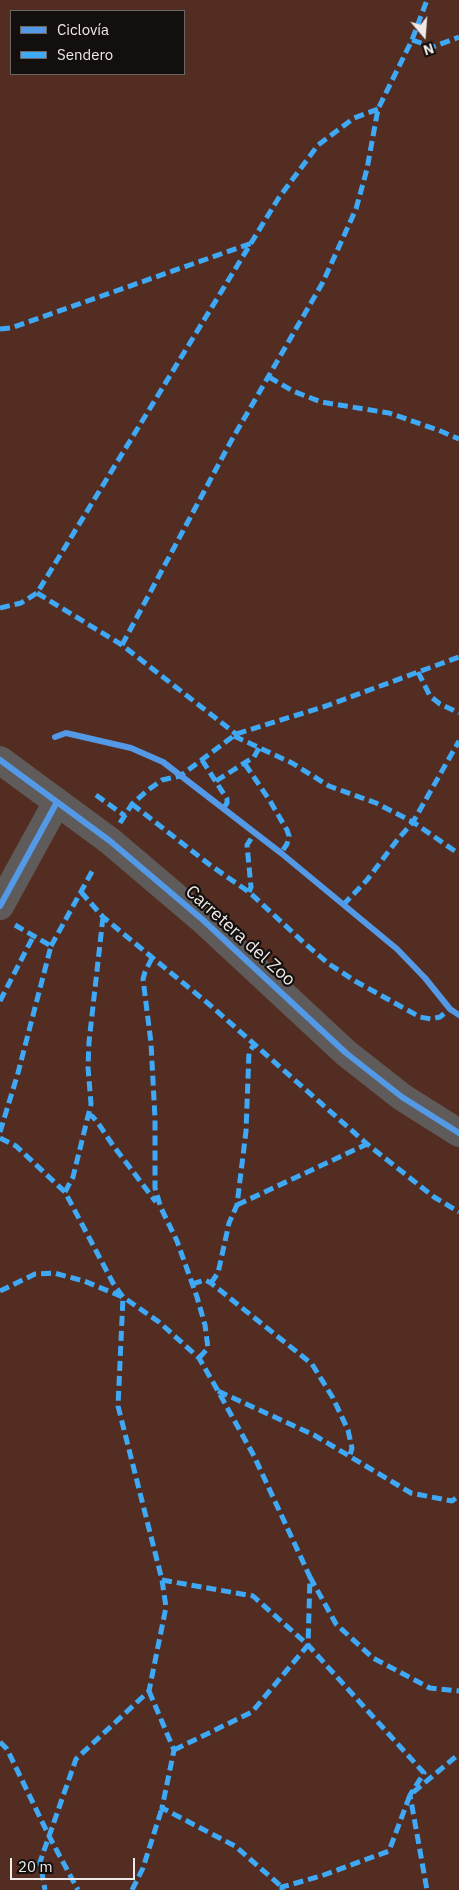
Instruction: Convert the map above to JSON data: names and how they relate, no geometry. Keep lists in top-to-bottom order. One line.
{"streets":{"street":["Carretera del Zoo"]},"legend":["Ciclovía","Sendero"],"scale_bar":"20 m","north":"bottom"}
